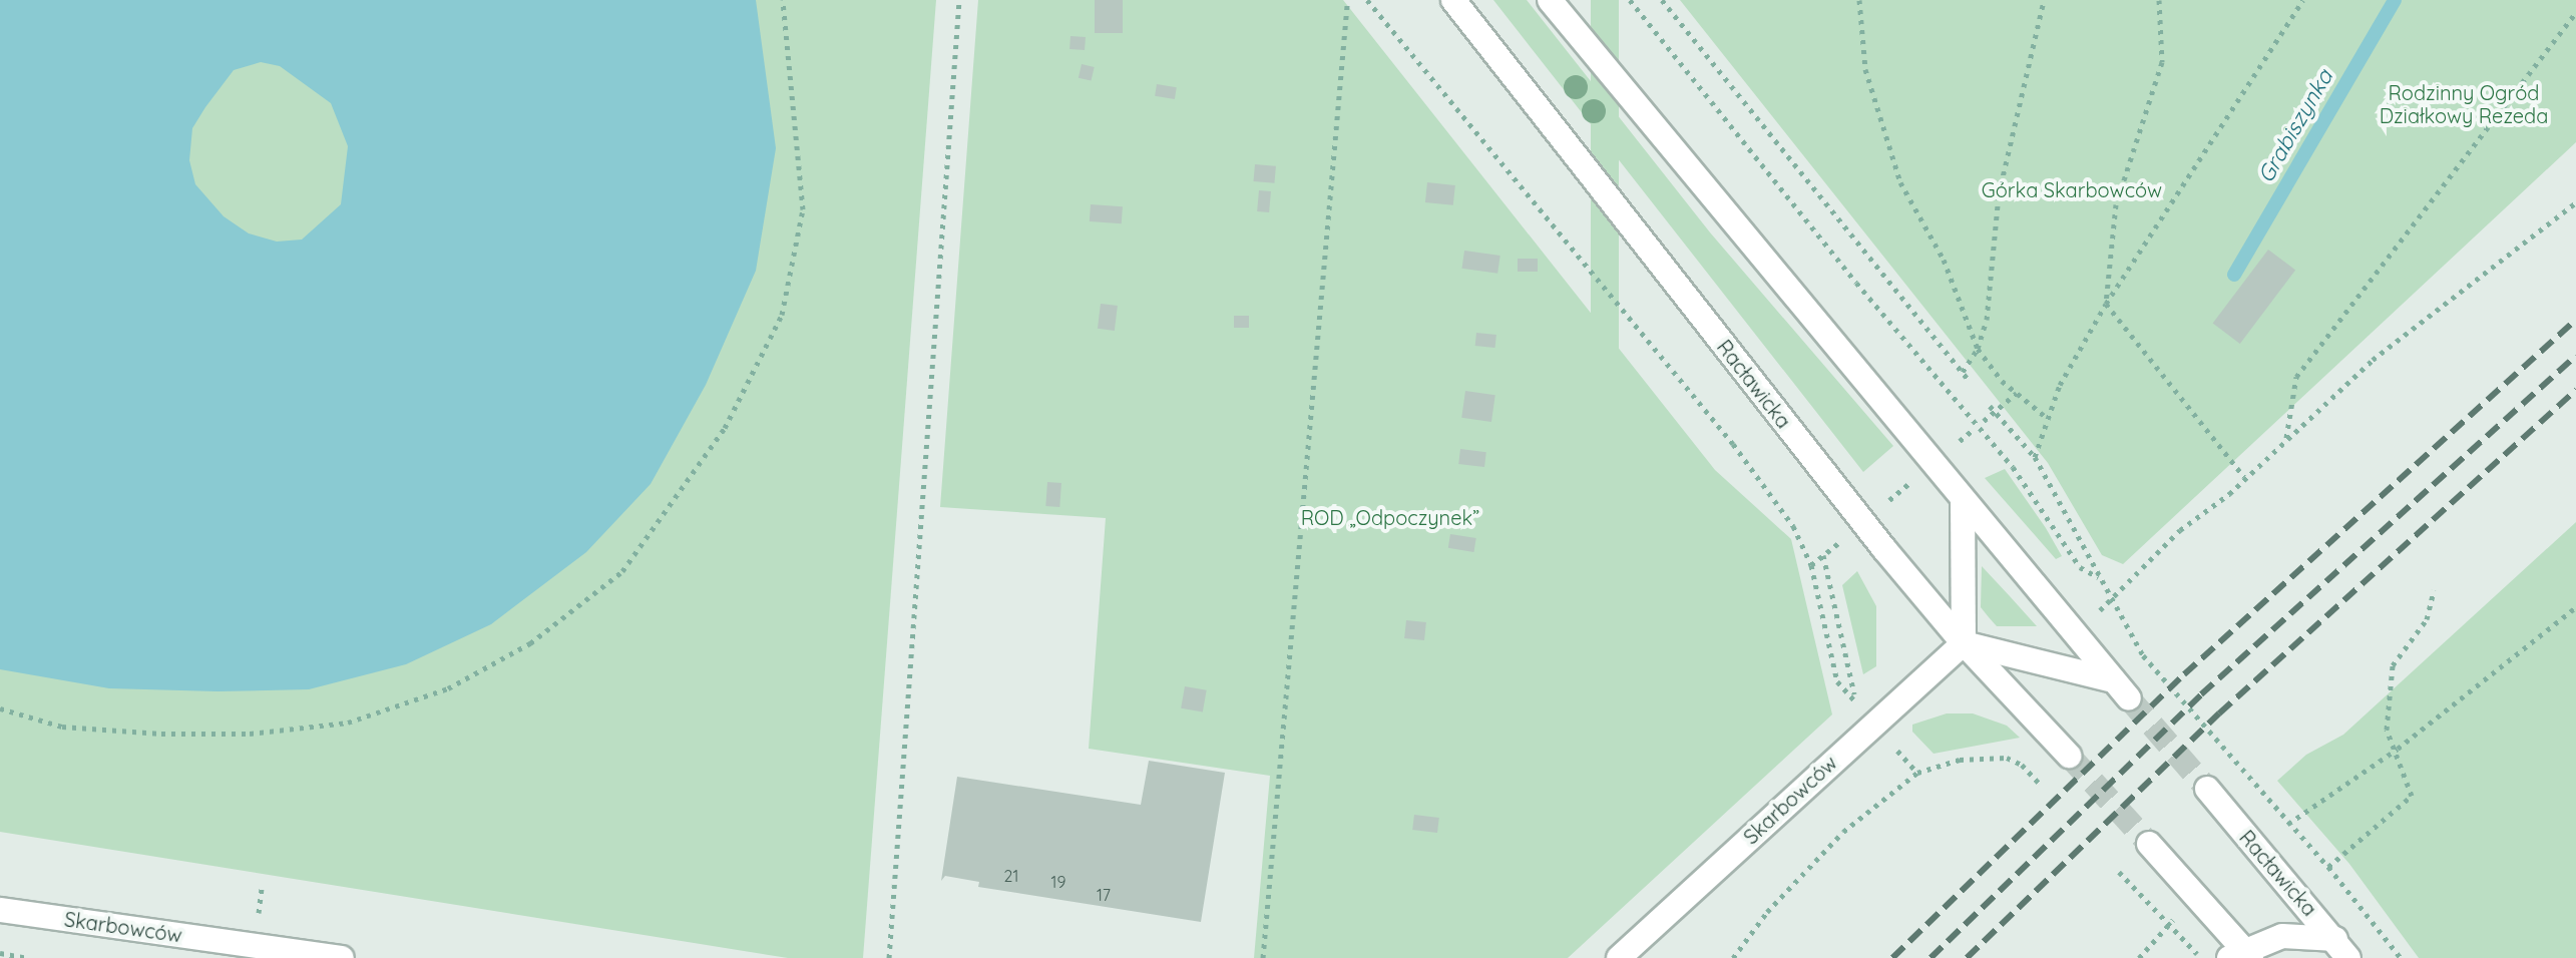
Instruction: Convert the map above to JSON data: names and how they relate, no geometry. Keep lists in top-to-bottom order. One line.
{"streets":{"street":["Racławicka","Skarbowców"]},"crossings":[["Racławicka","Skarbowców"]],"water":["Grabiszynka"],"parks":["Rodzinny Ogród Działkowy Rezeda","Górka Skarbowców","ROD „Odpoczynek”"],"house_numbers":["21","19","17"]}
